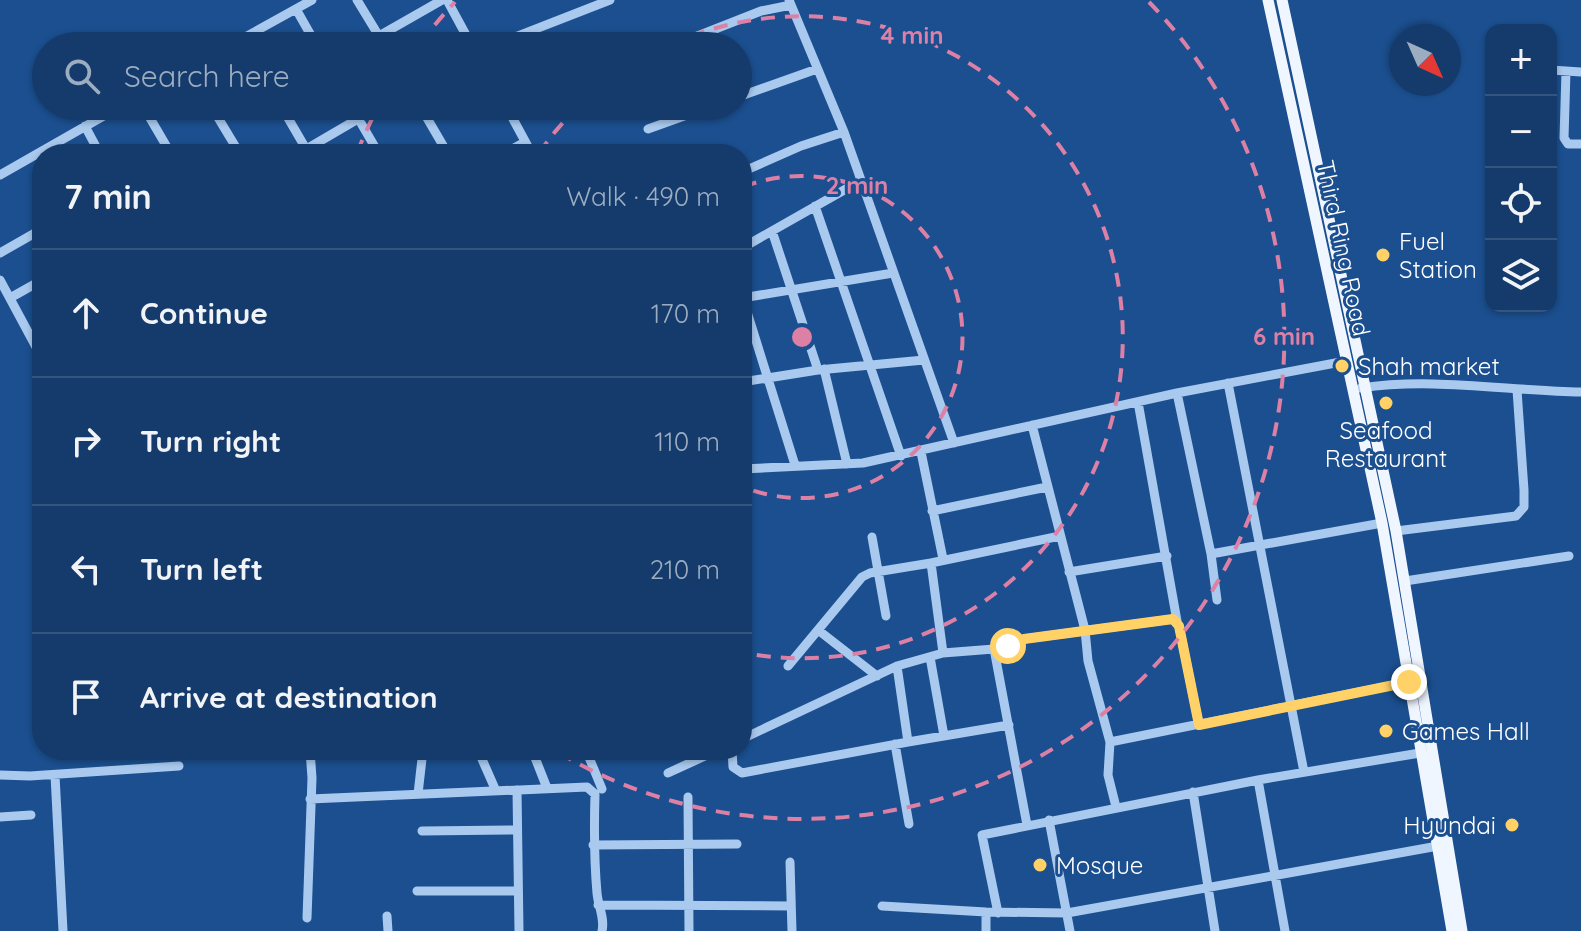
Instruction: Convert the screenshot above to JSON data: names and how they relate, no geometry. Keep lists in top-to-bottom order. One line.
{"streets":{"main road":["Third Ring Road"]},"places":["Fuel Station","Shah market","Seafood Restaurant","Games Hall","Hyundai","Mosque"],"north":"bottom right","page":{"map_buttons":["+","−"],"search":"Search here","heading":["7 min","Walk · 490 m"],"list":[["Continue","170 m"],["Turn right","110 m"],["Turn left","210 m"],"Arrive at destination"]},"rings":["4 min","2 min","6 min"]}
